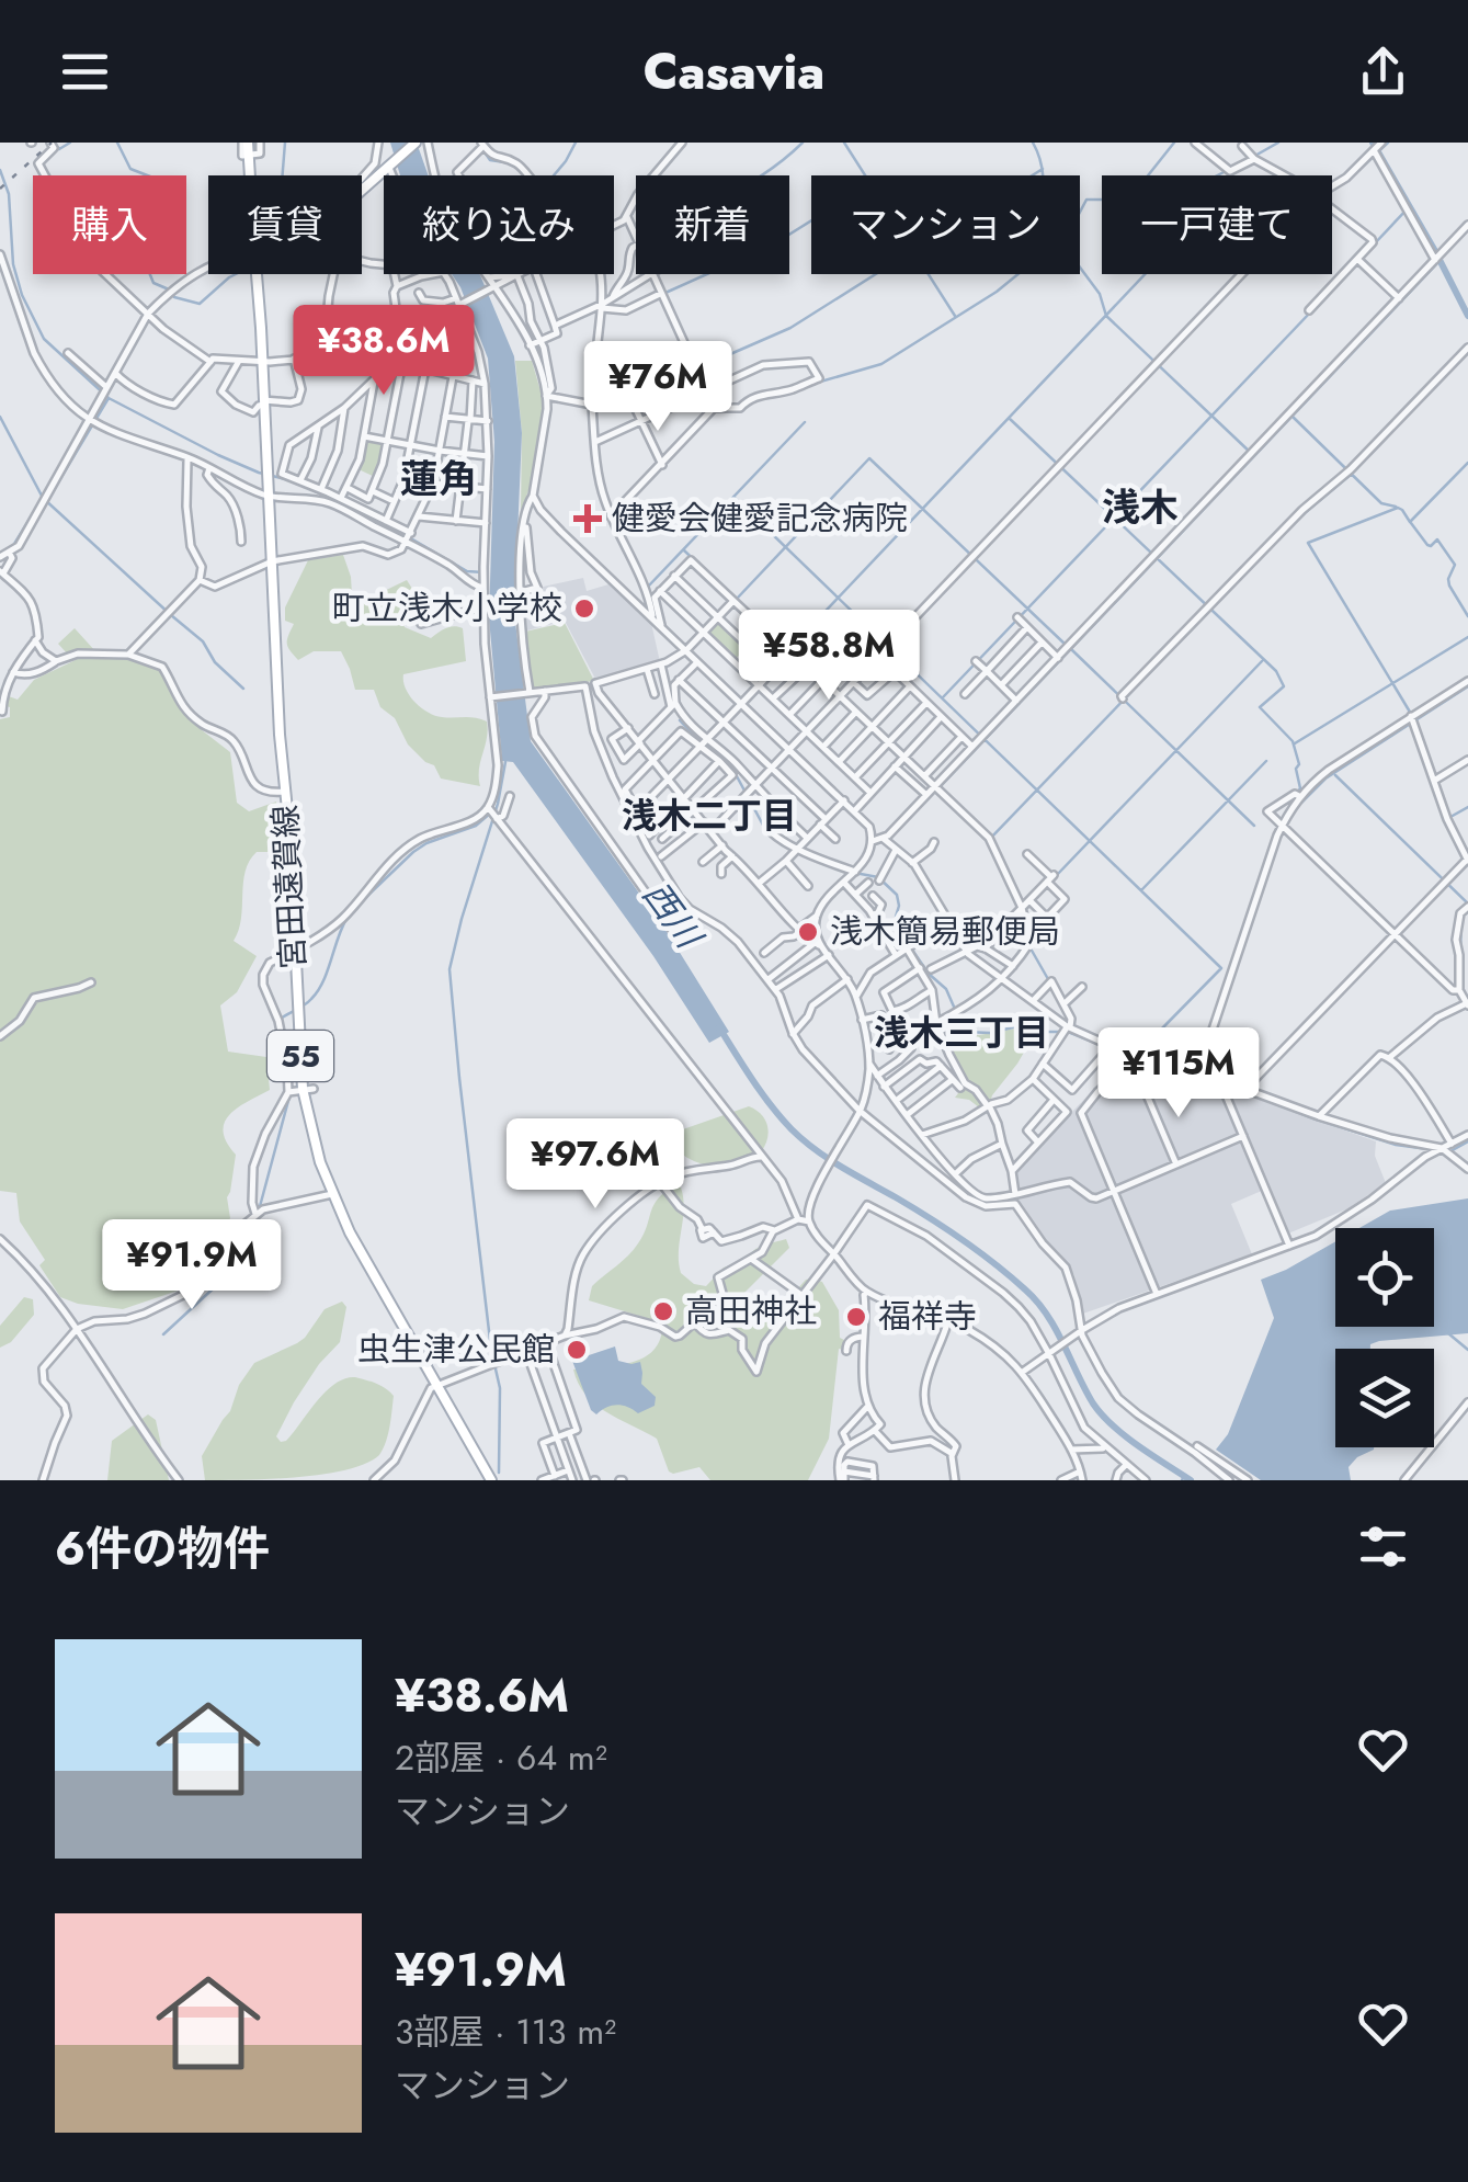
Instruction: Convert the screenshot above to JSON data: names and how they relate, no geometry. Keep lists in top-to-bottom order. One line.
{"streets":{"main road":["宮田遠賀線","55"]},"districts":["蓮角","浅木","浅木二丁目","浅木三丁目"],"water":["西川"],"places":{"health":["健愛会健愛記念病院"],"other":["町立浅木小学校","浅木簡易郵便局","高田神社","福祥寺","虫生津公民館"]},"page":{"header":"Casavia","chip":["購入","賃貸","絞り込み","新着","マンション","一戸建て"],"price":["¥38.6M","¥76M","¥58.8M","¥115M","¥97.6M","¥91.9M"],"heading":"6件の物件","list":[{"name":"¥38.6M","note":"2部屋 · 64 m² · マンション"},{"name":"¥91.9M","note":"3部屋 · 113 m² · マンション"}]}}
